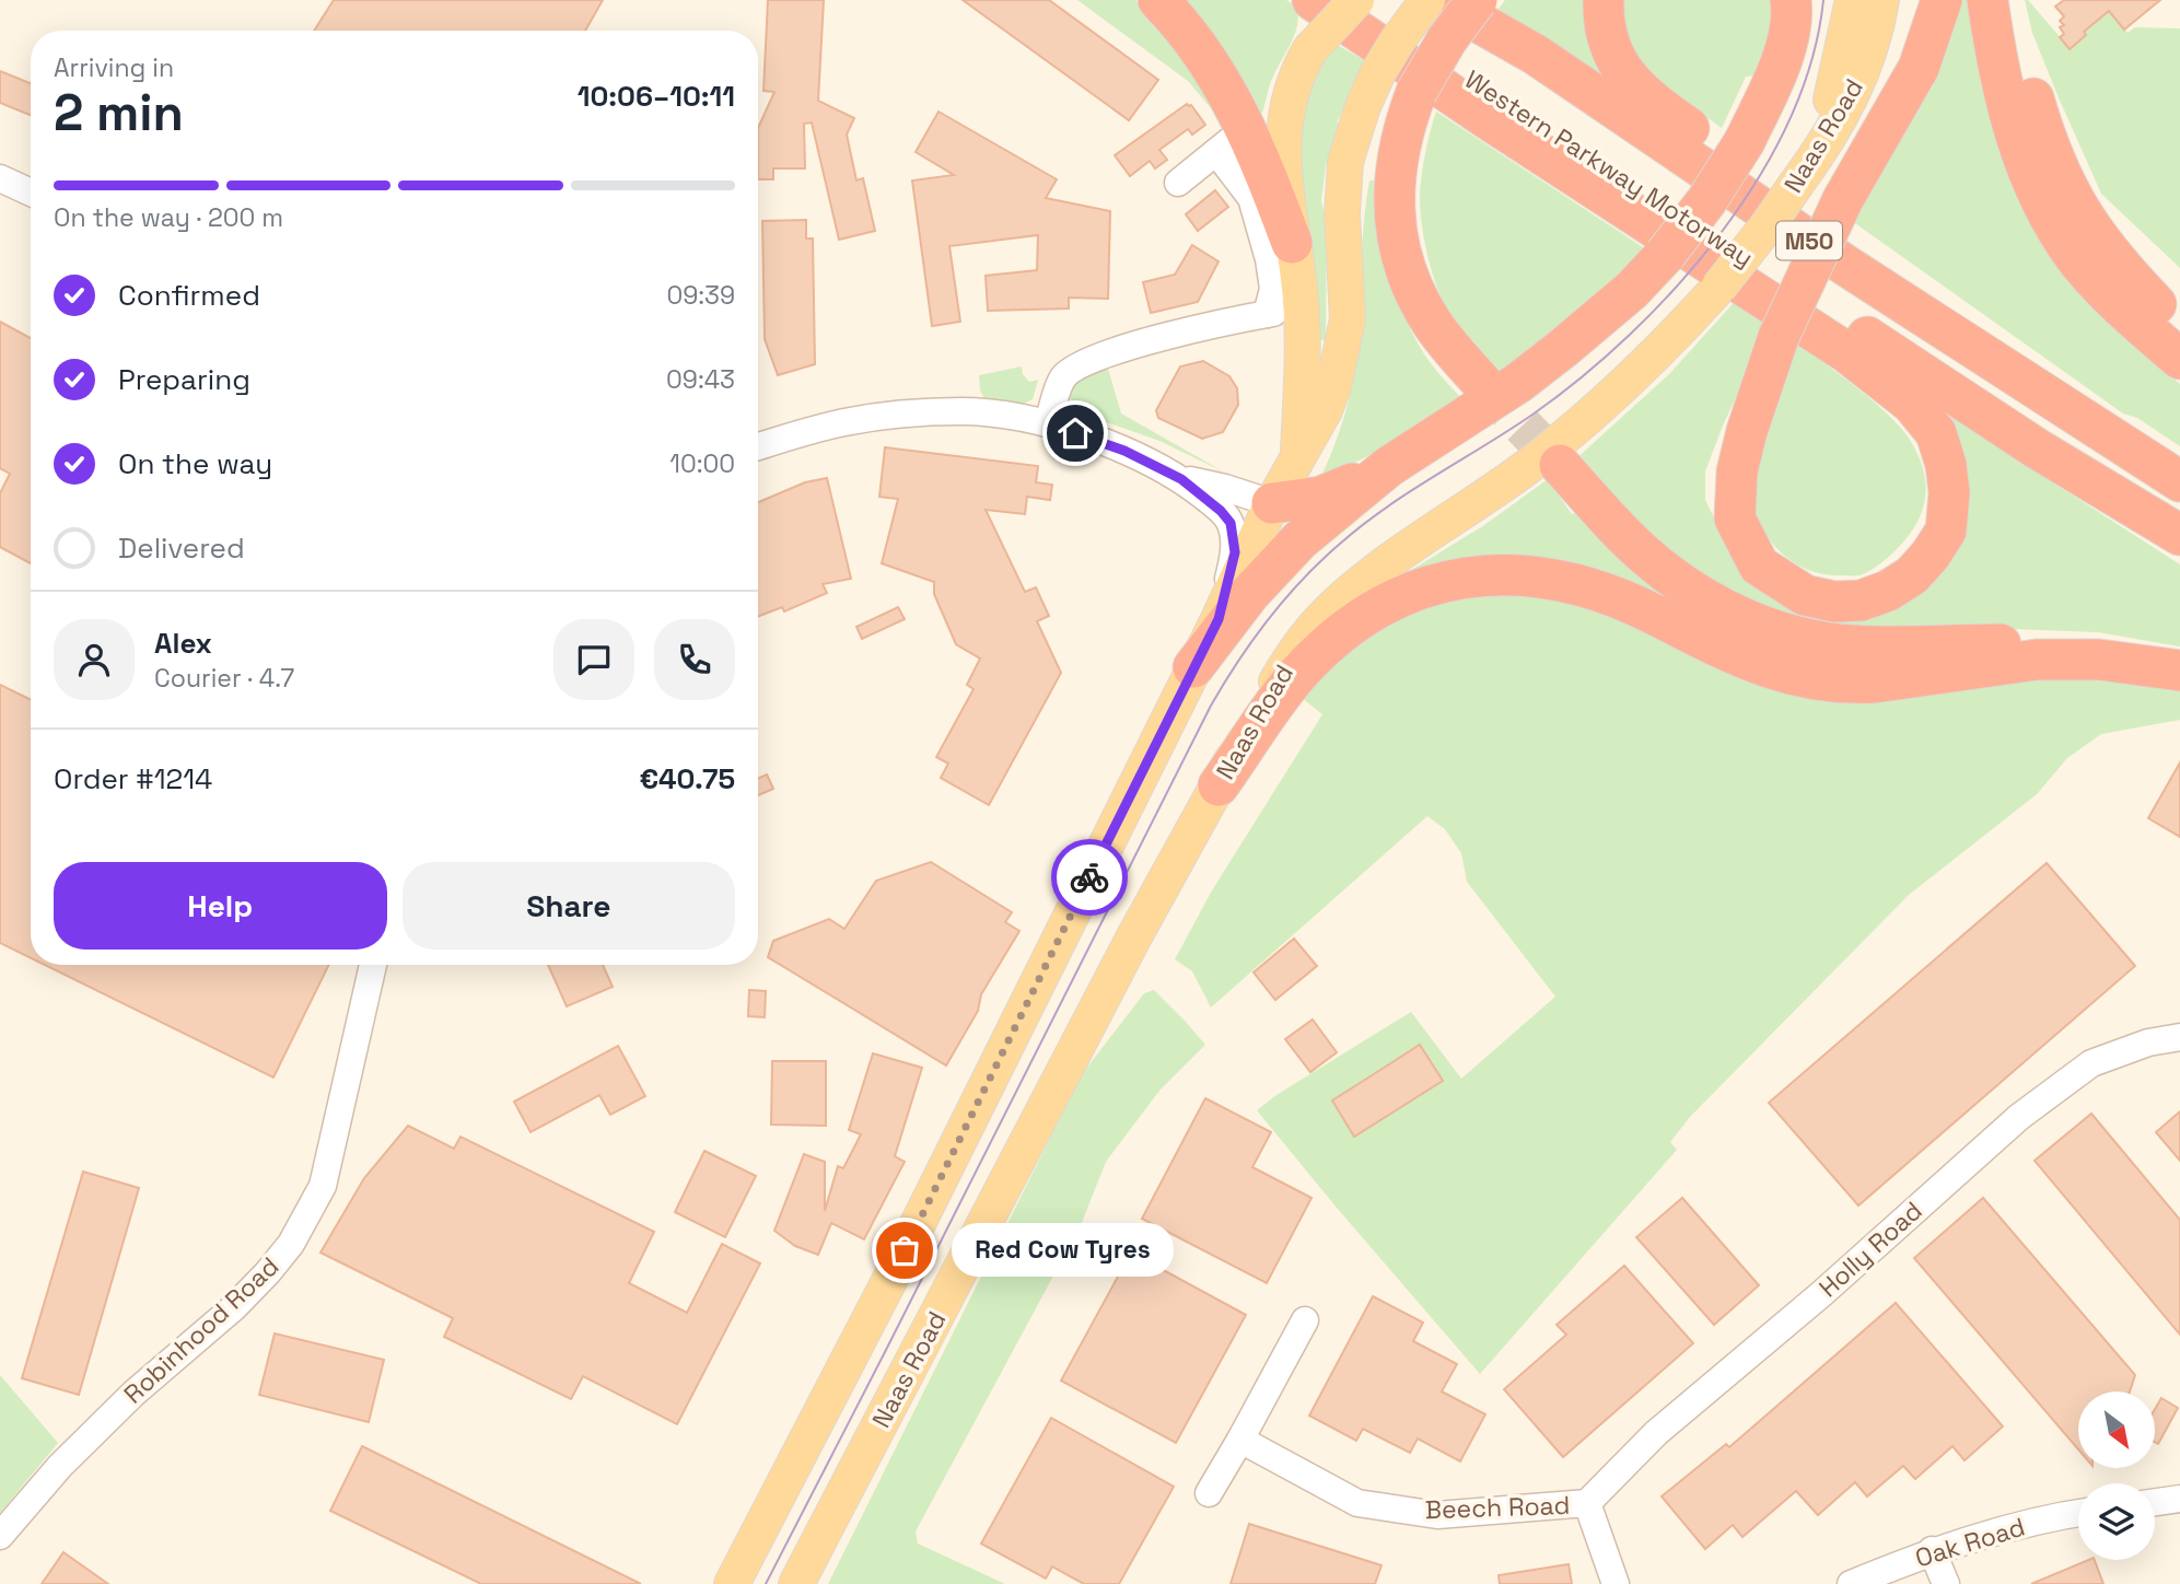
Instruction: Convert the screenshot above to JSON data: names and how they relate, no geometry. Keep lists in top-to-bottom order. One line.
{"streets":{"highway":["Western Parkway Motorway","M50"],"main road":["Naas Road"],"street":["Holly Road","Robinhood Road","Beech Road","Oak Road"]},"crossings":[["Holly Road","Beech Road"]],"places":["Red Cow Tyres"],"north":"bottom right","page":{"heading":["2 min","Arriving in","10:06–10:11"],"panel":["Alex","Courier · 4.7","Order #1214","€40.75"],"bar":"On the way · 200 m","list":[["Confirmed","09:39"],["Preparing","09:43"],["On the way","10:00"],"Delivered"],"buttons":["Help","Share"],"bubble":"Red Cow Tyres"}}
